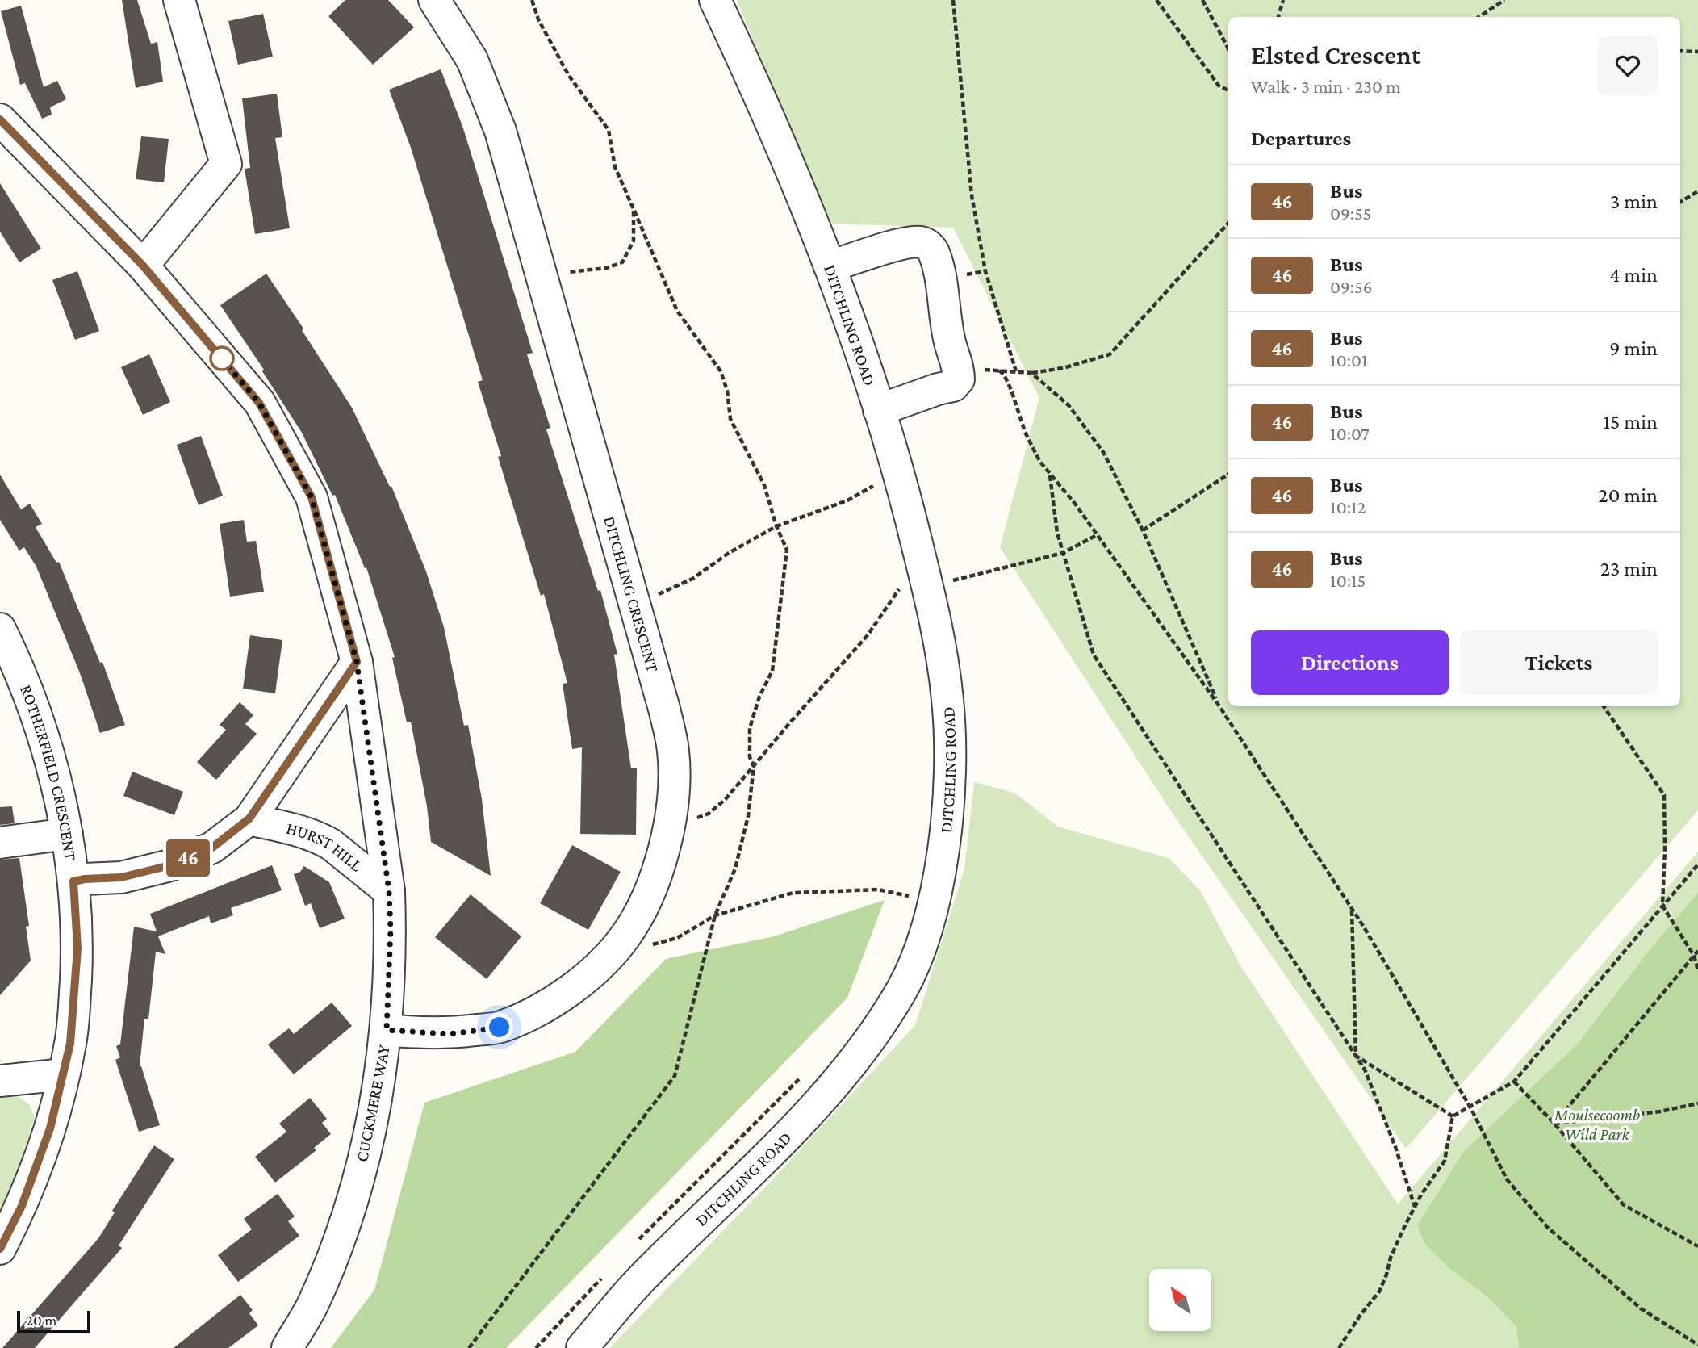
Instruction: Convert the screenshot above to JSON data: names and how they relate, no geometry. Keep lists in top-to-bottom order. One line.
{"streets":{"street":["DITCHLING ROAD","DITCHLING CRESCENT","ROTHERFIELD CRESCENT","HURST HILL","CUCKMERE WAY"]},"crossings":[["DITCHLING CRESCENT","CUCKMERE WAY"],["HURST HILL","CUCKMERE WAY"]],"parks":["Moulsecoomb Wild Park"],"lines":["bus line 46"],"scale_bar":"20 m","north":"top left","page":{"on_map":"46","heading":[["Elsted Crescent","Walk · 3 min · 230 m"],"Departures"],"list":[{"mark":"46","name":"Bus","note":"09:55","value":"3 min"},{"mark":"46","name":"Bus","note":"09:56","value":"4 min"},{"mark":"46","name":"Bus","note":"10:01","value":"9 min"},{"mark":"46","name":"Bus","note":"10:07","value":"15 min"},{"mark":"46","name":"Bus","note":"10:12","value":"20 min"},{"mark":"46","name":"Bus","note":"10:15","value":"23 min"}],"buttons":["Directions","Tickets"],"scale":"20 m"}}
